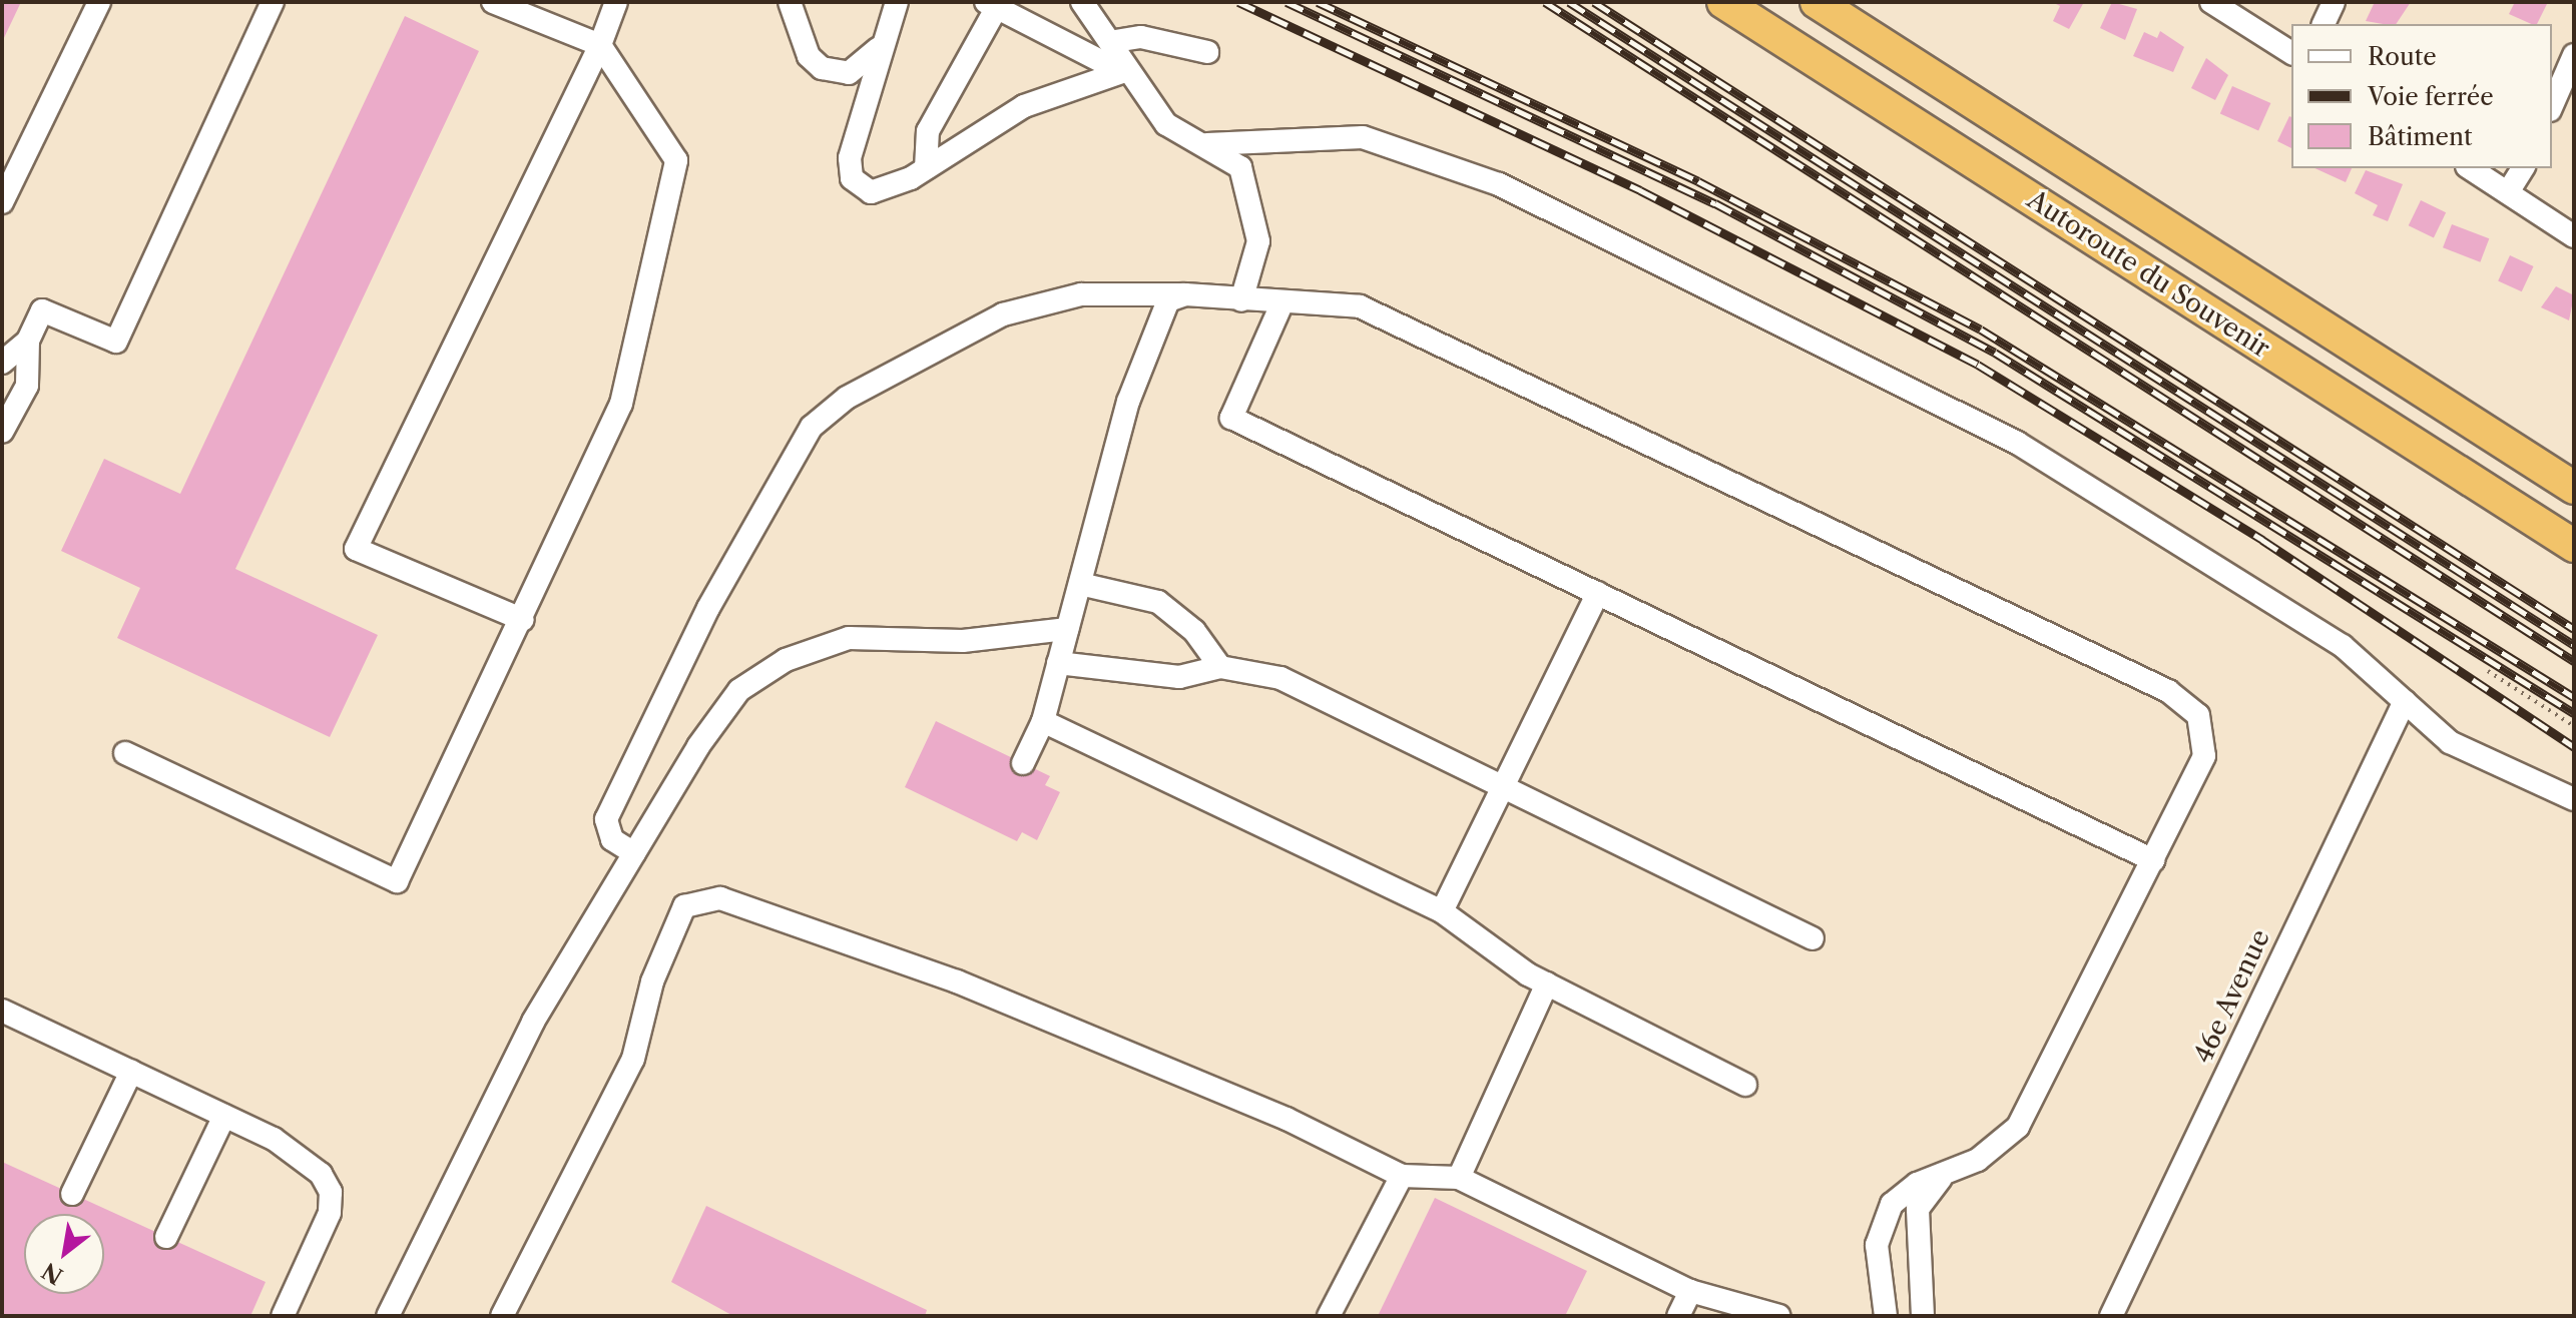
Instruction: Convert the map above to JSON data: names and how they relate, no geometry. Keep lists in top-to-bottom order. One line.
{"streets":{"highway":["Autoroute du Souvenir"],"street":["46e Avenue"]},"legend":["Route","Voie ferrée","Bâtiment"],"north":"bottom left"}
